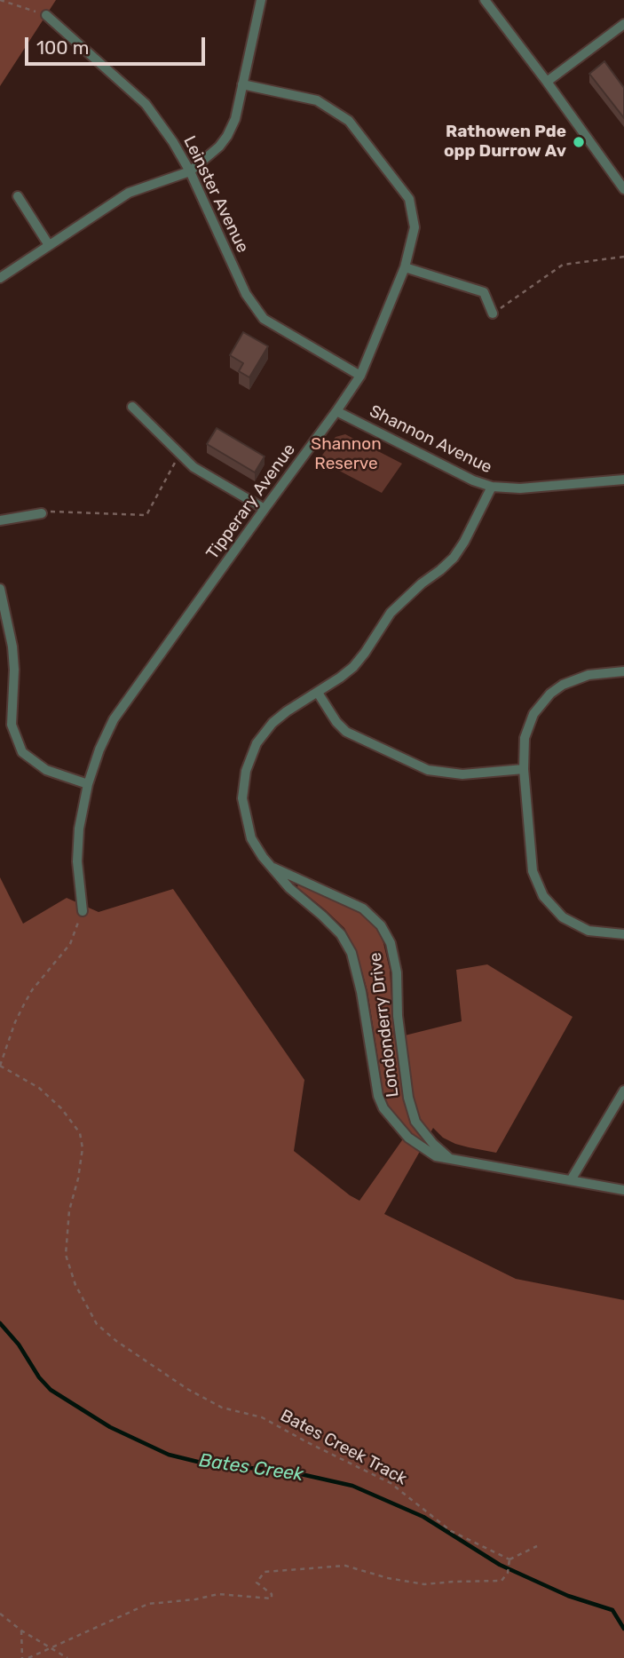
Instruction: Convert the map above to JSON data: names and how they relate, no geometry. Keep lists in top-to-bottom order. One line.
{"streets":{"street":["Leinster Avenue","Shannon Avenue","Tipperary Avenue","Londonderry Drive"],"path":["Bates Creek Track"]},"crossings":[["Leinster Avenue","Tipperary Avenue"],["Shannon Avenue","Tipperary Avenue"],["Shannon Avenue","Londonderry Drive"]],"water":["Bates Creek"],"parks":["Shannon Reserve"],"places":["Rathowen Pde opp Durrow Av"],"scale_bar":"100 m"}
